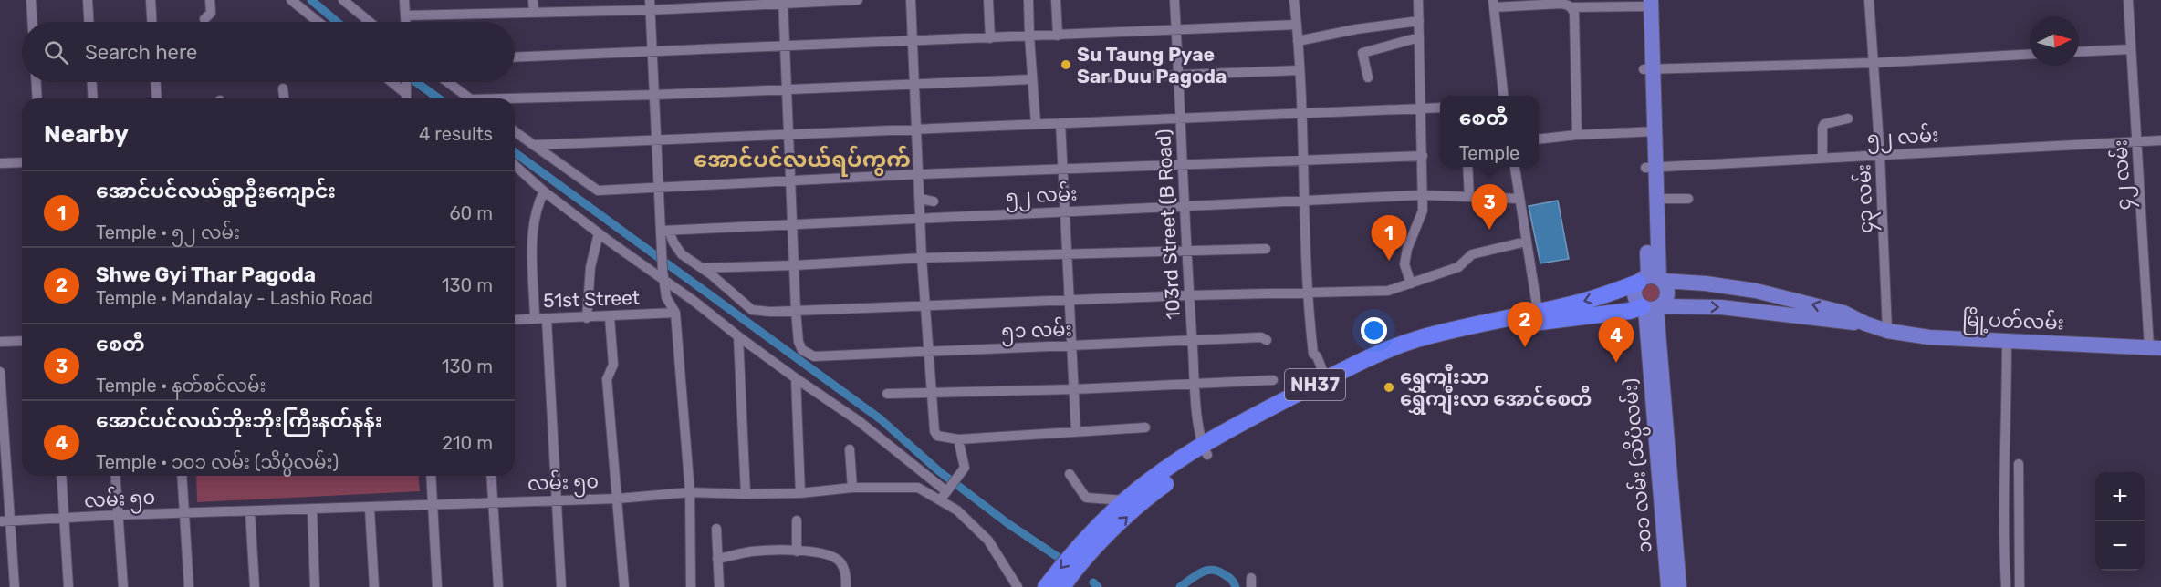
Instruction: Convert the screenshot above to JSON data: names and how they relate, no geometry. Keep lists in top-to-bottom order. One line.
{"streets":{"highway":["NH37"],"main road":["မြို့ပတ်လမ်း","၁၀၁ လမ်း (သိပ္ပံလမ်း)"],"street":["၅၂ လမ်း","၄၂ လမ်း","၄၃ လမ်း","103rd Street (B Road)","51st Street","၅၁ လမ်း","လမ်း ၅၀"]},"crossings":[["၅၂ လမ်း","၄၂ လမ်း"],["၅၂ လမ်း","၄၃ လမ်း"],["၅၂ လမ်း","103rd Street (B Road)"],["၄၂ လမ်း","မြို့ပတ်လမ်း"],["၄၃ လမ်း","မြို့ပတ်လမ်း"],["103rd Street (B Road)","၅၁ လမ်း"],["103rd Street (B Road)","NH37"],["NH37","၁၀၁ လမ်း (သိပ္ပံလမ်း)"]],"districts":["အောင်ပင်လယ်ရပ်ကွက်"],"places":["Su Taung Pyae Sar Duu Pagoda","ရွှေကျီးသာ ရွှေကျီးလာ အောင်စေတီ"],"north":"right","page":{"search":"Search here","popup":["စေတီ","Temple"],"heading":["Nearby","4 results"],"list":[{"mark":"1","name":"အောင်ပင်လယ်ရွာဦးကျောင်း","note":"Temple · ၅၂ လမ်း","value":"60 m"},{"mark":"2","name":"Shwe Gyi Thar Pagoda","note":"Temple · Mandalay - Lashio Road","value":"130 m"},{"mark":"3","name":"စေတီ","note":"Temple · နတ်စင်လမ်း","value":"130 m"},{"mark":"4","name":"အောင်ပင်လယ်ဘိုးဘိုးကြီးနတ်နန်း","note":"Temple · ၁၀၁ လမ်း (သိပ္ပံလမ်း)","value":"210 m"}],"pins":["3","1","2","4"],"map_buttons":["+","−"]}}
